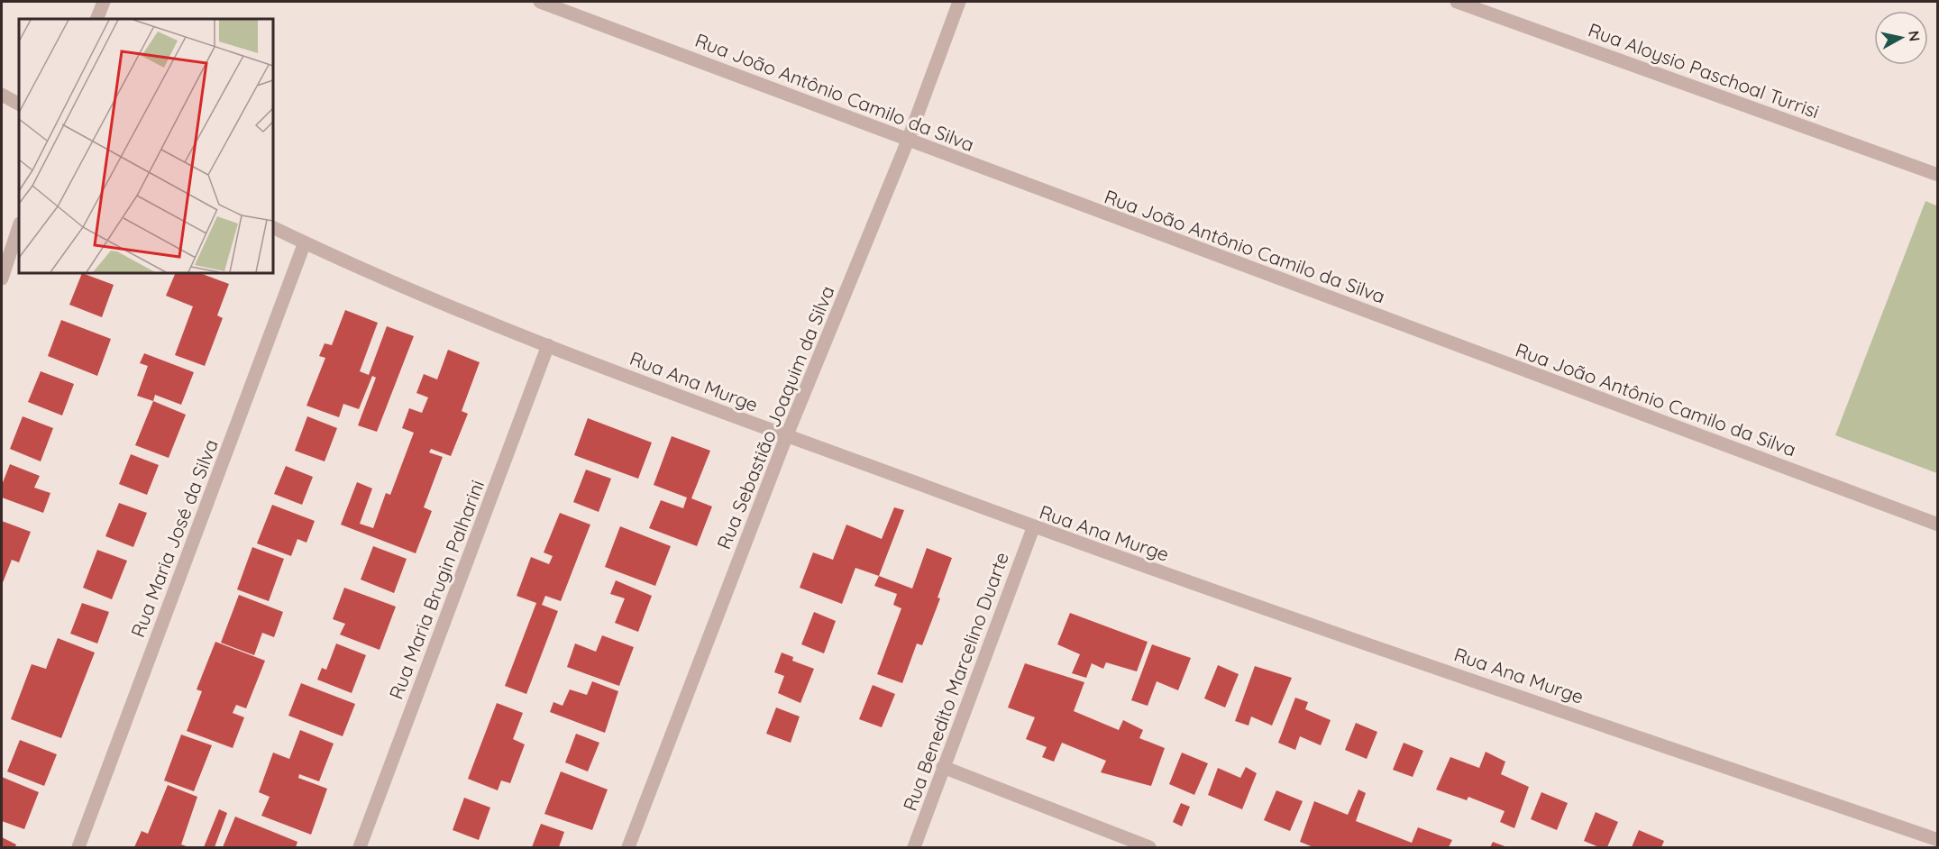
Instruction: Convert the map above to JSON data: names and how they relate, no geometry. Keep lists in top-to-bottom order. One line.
{"streets":{"street":["Rua Aloysio Paschoal Turrisi","Rua João Antônio Camilo da Silva","Rua Ana Murge","Rua Sebastião Joaquim da Silva","Rua Maria José da Silva","Rua Maria Brugin Palharini","Rua Benedito Marcelino Duarte"]},"crossings":[["Rua João Antônio Camilo da Silva","Rua Sebastião Joaquim da Silva"],["Rua Ana Murge","Rua Sebastião Joaquim da Silva"],["Rua Ana Murge","Rua Maria José da Silva"],["Rua Ana Murge","Rua Maria Brugin Palharini"],["Rua Ana Murge","Rua Benedito Marcelino Duarte"]],"north":"right"}
